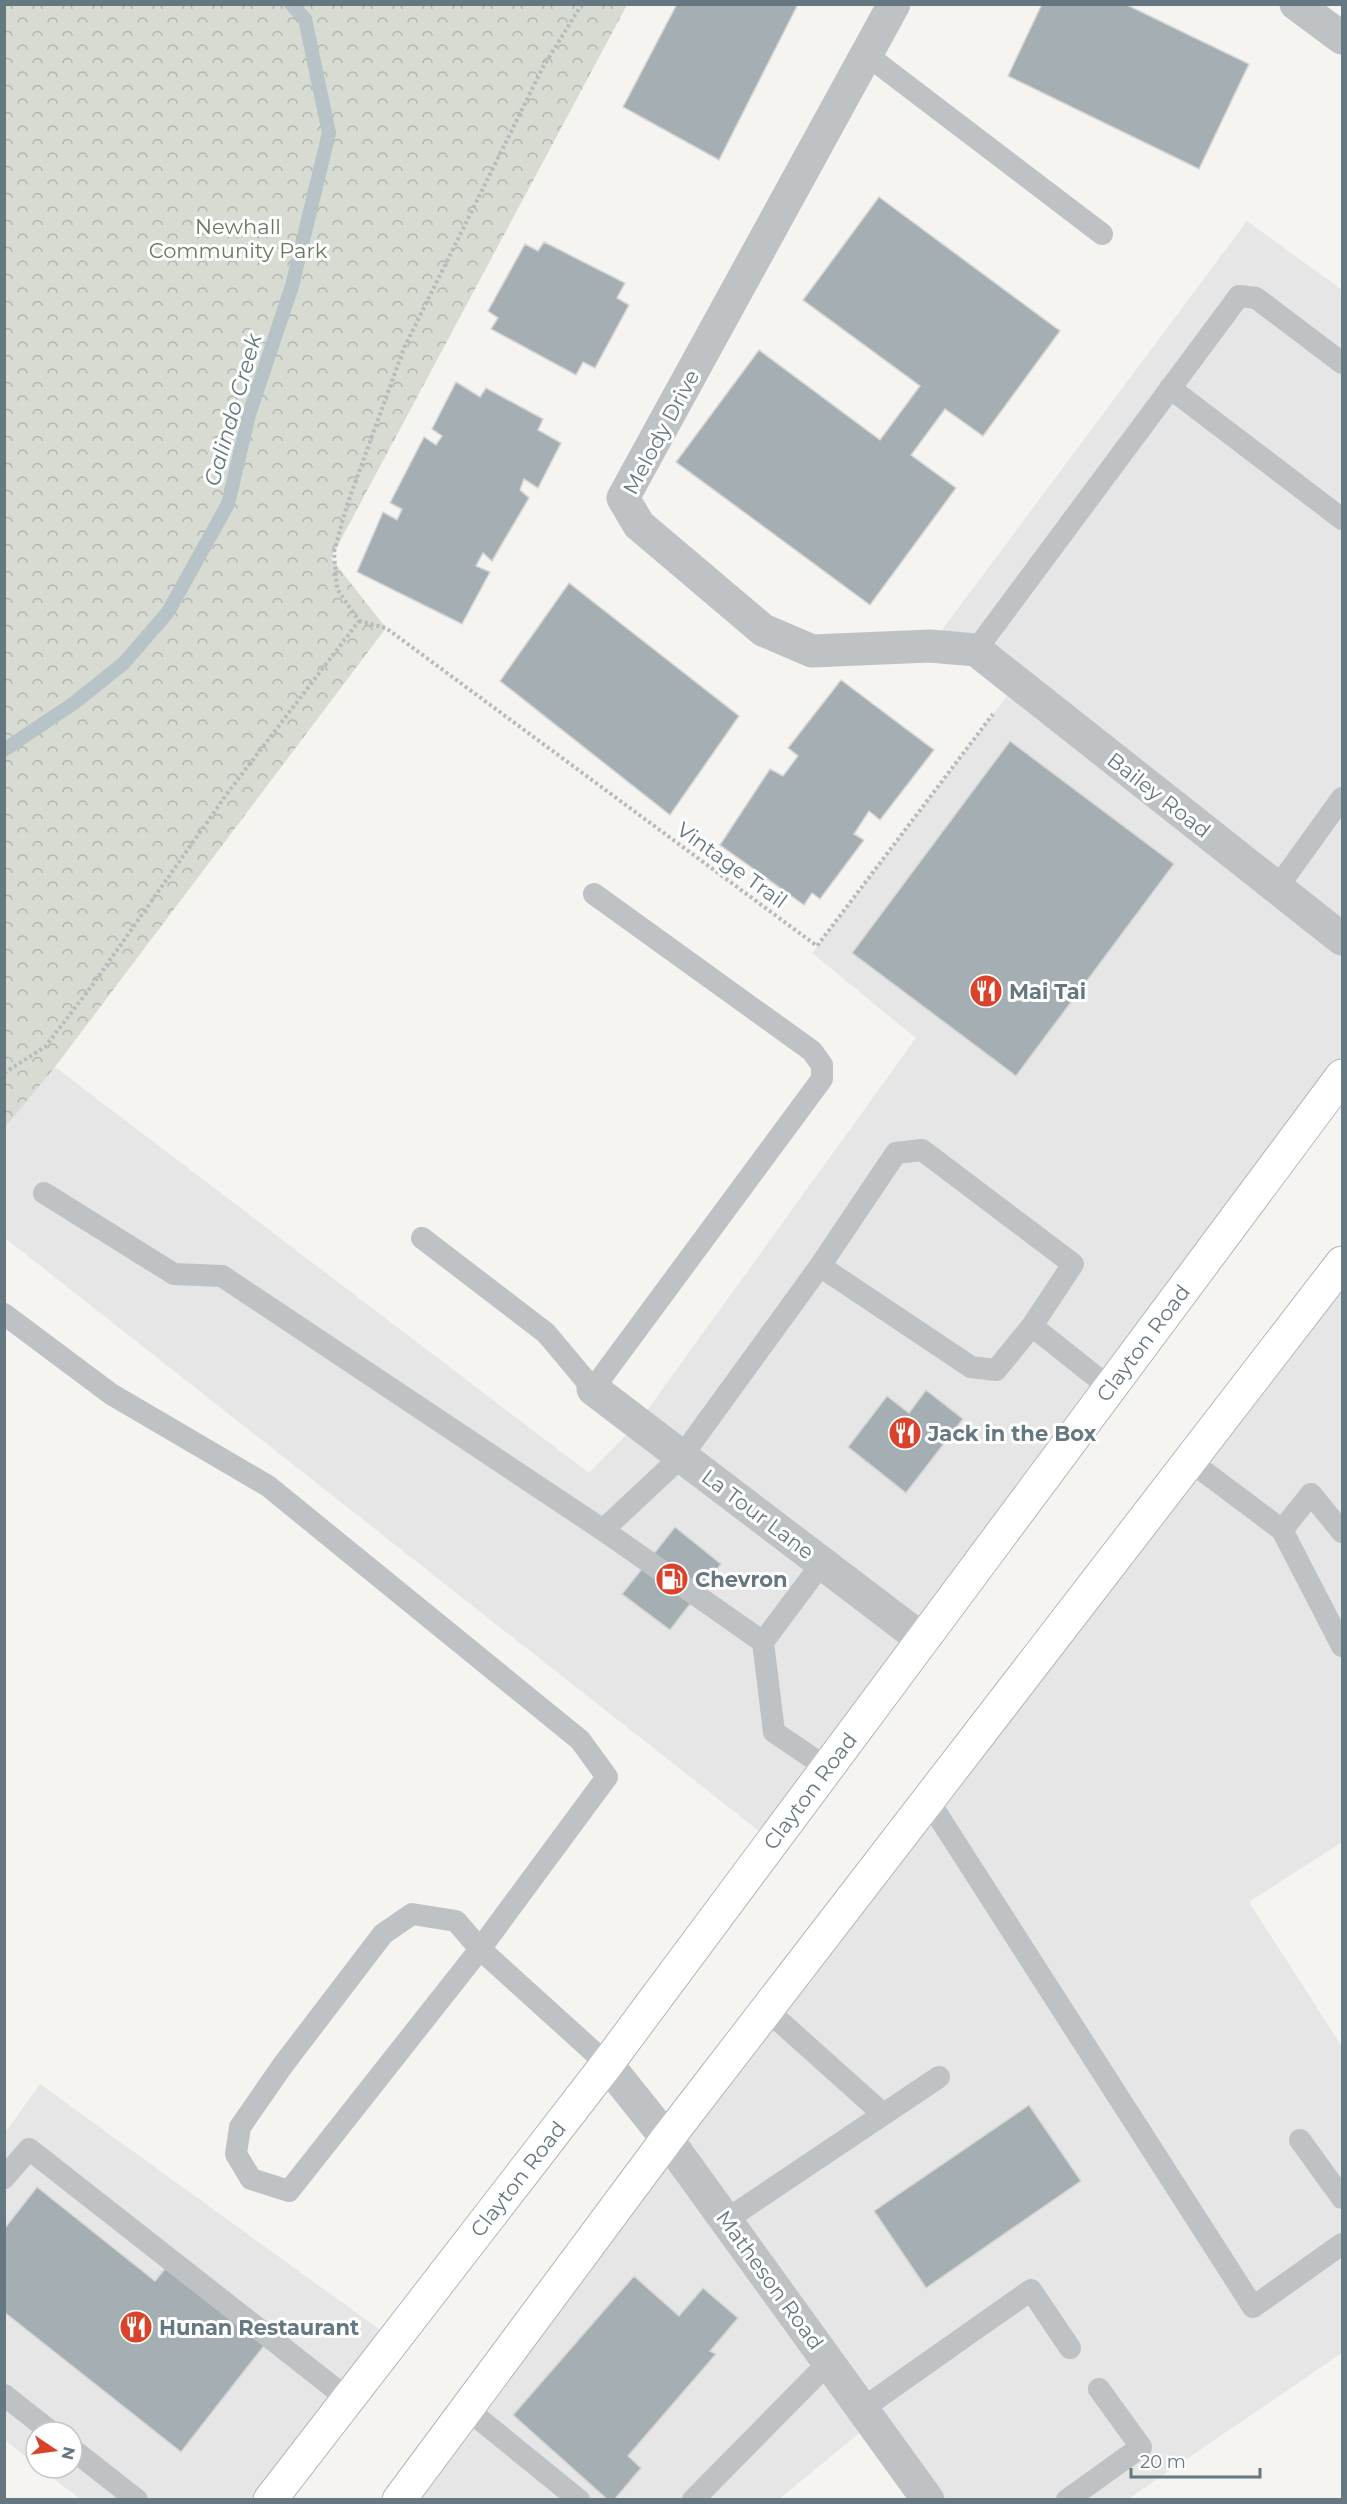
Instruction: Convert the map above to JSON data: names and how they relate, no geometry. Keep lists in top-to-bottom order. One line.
{"streets":{"main road":["Clayton Road"],"street":["Melody Drive","Bailey Road","La Tour Lane","Matheson Road"],"path":["Vintage Trail"]},"crossings":[["Melody Drive","Bailey Road"],["Bailey Road","Vintage Trail"],["Clayton Road","La Tour Lane"],["Clayton Road","Matheson Road"]],"water":["Galindo Creek"],"parks":["Newhall Community Park"],"places":{"restaurant":["Mai Tai","Jack in the Box","Hunan Restaurant"],"fuel station":["Chevron"]},"scale_bar":"20 m","north":"right"}
